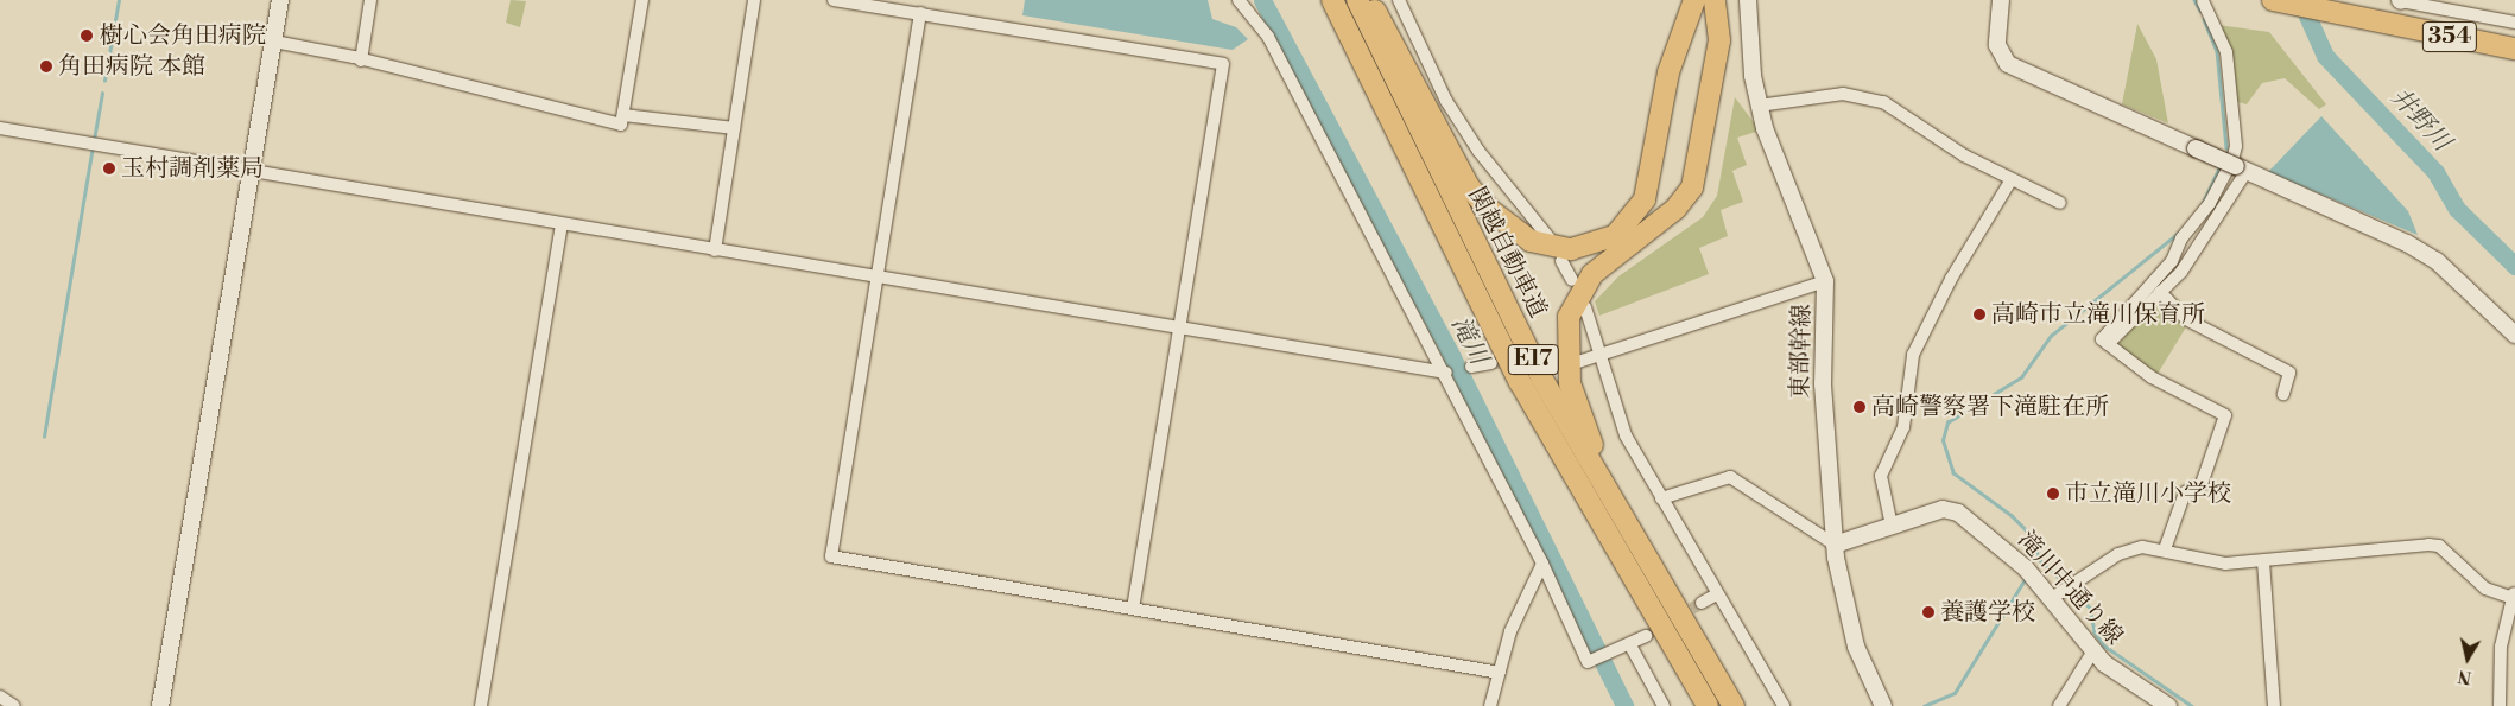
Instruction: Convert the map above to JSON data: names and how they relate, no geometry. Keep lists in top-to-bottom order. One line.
{"streets":{"highway":["354","関越自動車道","E17"],"street":["東部幹線","滝川中通り線"]},"crossings":[["東部幹線","滝川中通り線"]],"water":["井野川","滝川"],"places":["樹心会角田病院","角田病院 本館","玉村調剤薬局","高崎市立滝川保育所","高崎警察署下滝駐在所","市立滝川小学校","養護学校"],"north":"bottom"}
